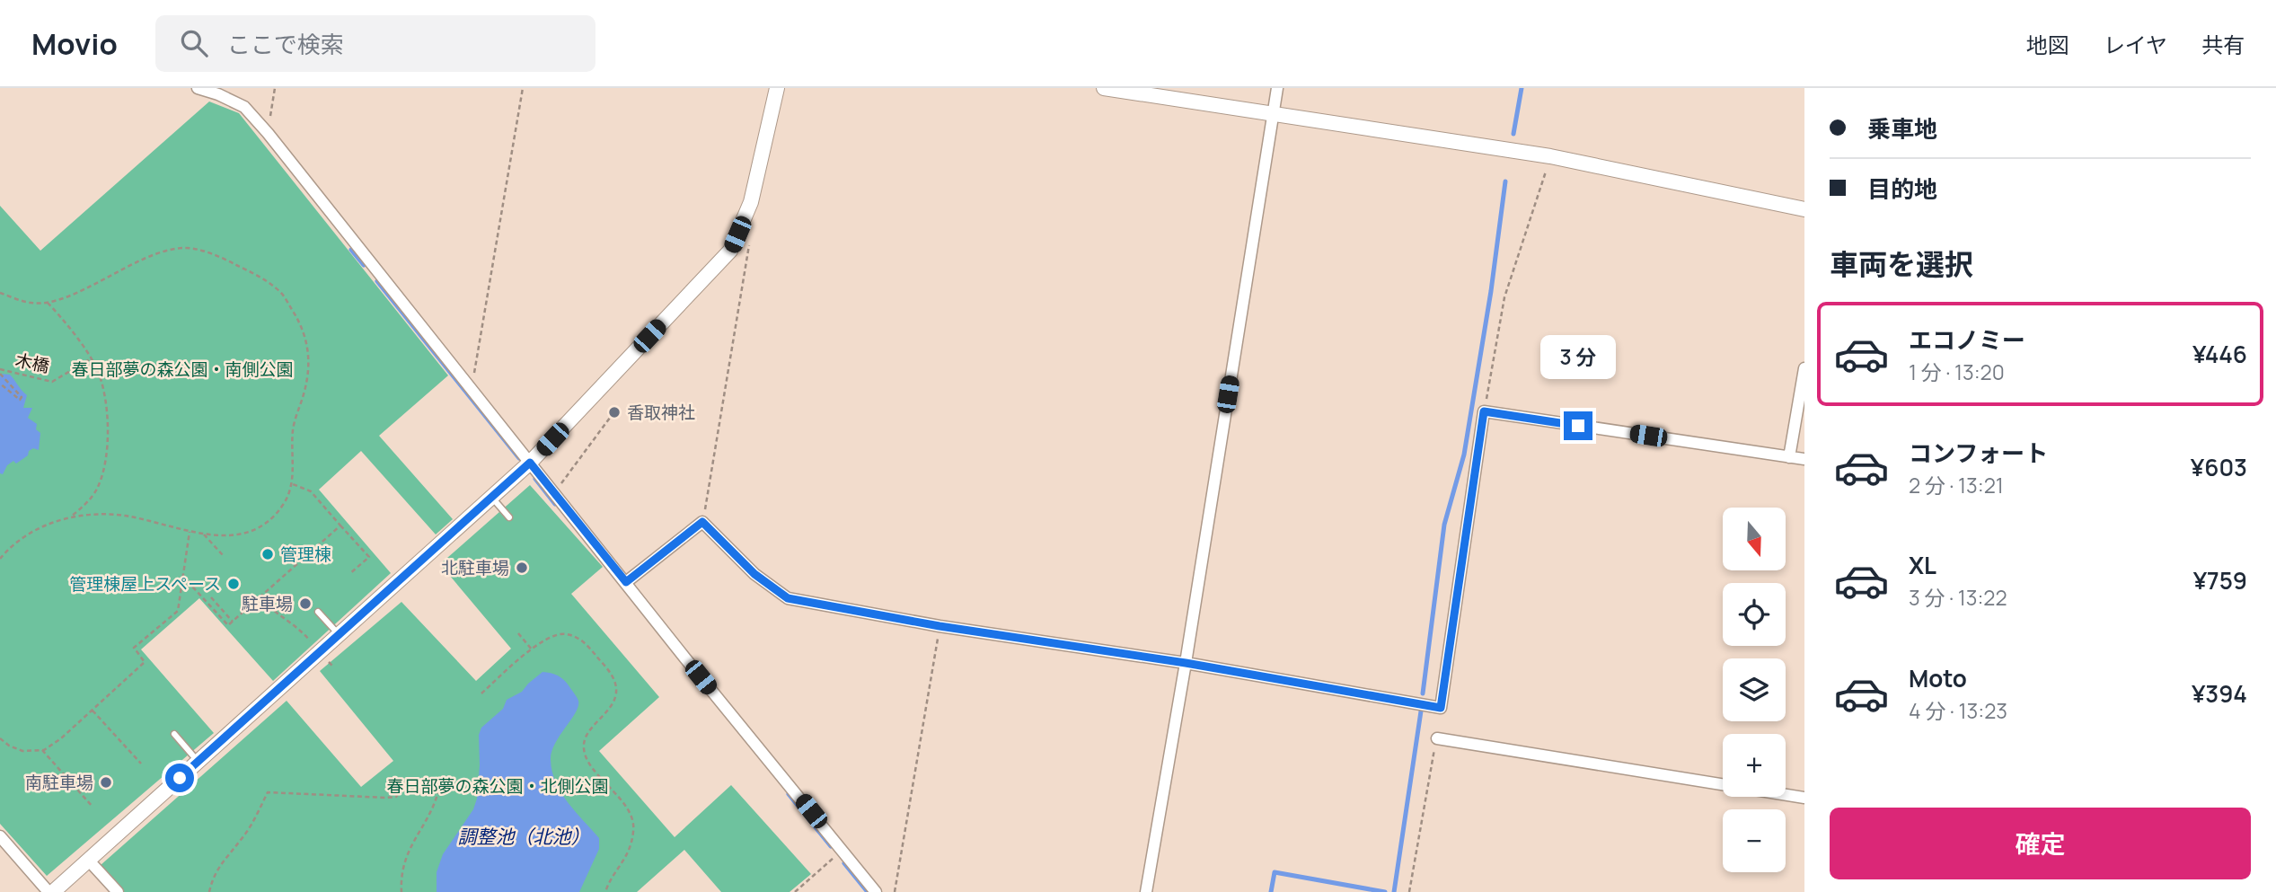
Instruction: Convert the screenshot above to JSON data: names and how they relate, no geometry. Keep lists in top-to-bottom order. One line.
{"streets":{"path":["木橋"]},"water":["調整池（北池）"],"parks":["春日部夢の森公園・南側公園","春日部夢の森公園・北側公園"],"places":["香取神社","管理棟","北駐車場","管理棟屋上スペース","駐車場","南駐車場"],"north":"bottom","page":{"header":"Movio","search":"ここで検索","nav":["地図","レイヤ","共有"],"banner":["乗車地","目的地"],"heading":"車両を選択","list":[{"name":"エコノミー","note":"1 分 · 13:20","value":"¥446"},{"name":"コンフォート","note":"2 分 · 13:21","value":"¥603"},{"name":"XL","note":"3 分 · 13:22","value":"¥759"},{"name":"Moto","note":"4 分 · 13:23","value":"¥394"}],"bubble":"3 分","map_buttons":["+","−"],"buttons":"確定"}}
